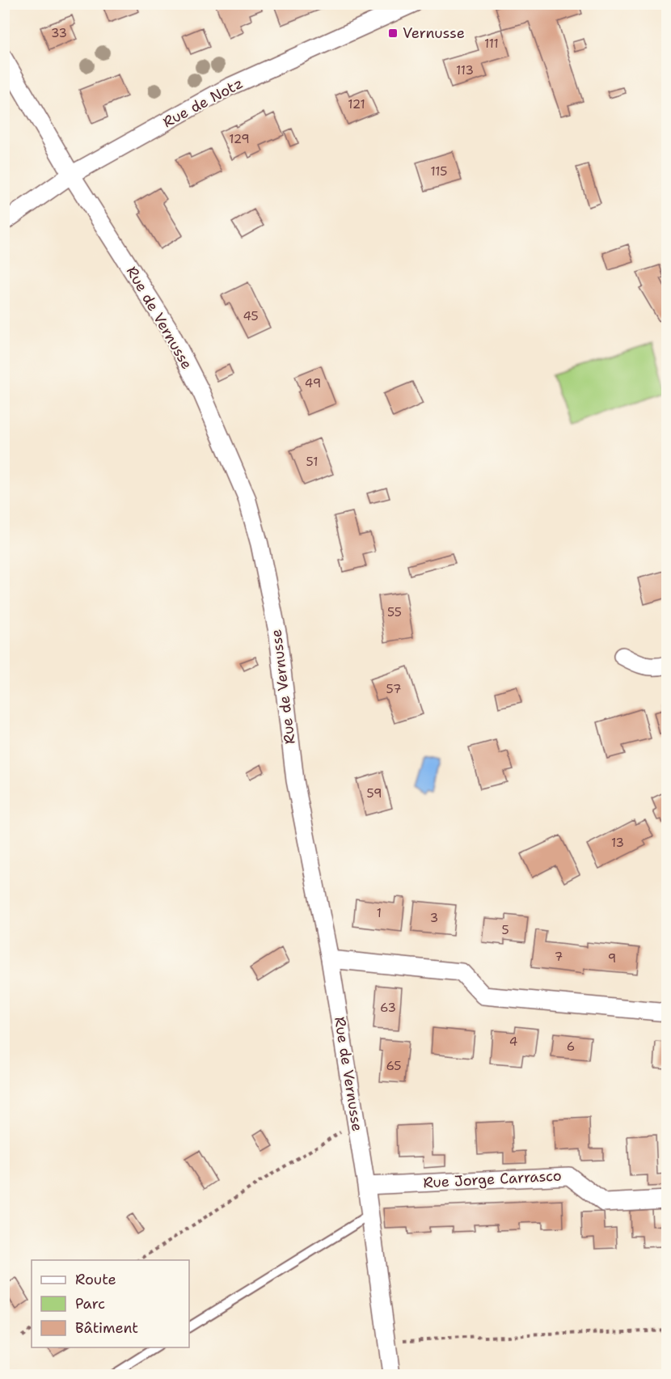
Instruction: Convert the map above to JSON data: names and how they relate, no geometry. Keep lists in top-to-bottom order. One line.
{"streets":{"street":["Rue de Notz","Rue de Vernusse","Rue Jorge Carrasco"]},"crossings":[["Rue de Notz","Rue de Vernusse"],["Rue de Vernusse","Rue Jorge Carrasco"]],"places":{"transit":["Vernusse"]},"house_numbers":["33","111","113","121","129","115","45","49","51","55","57","59","13","1","3","5","7","9","63","4","6","65"],"legend":["Route","Parc","Bâtiment"]}
